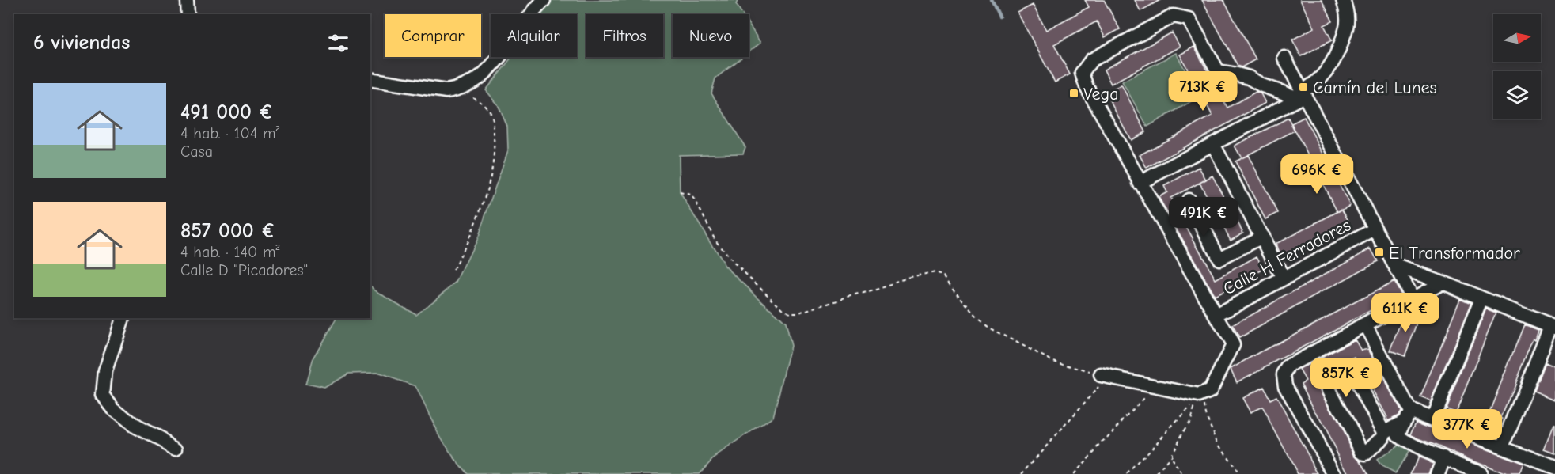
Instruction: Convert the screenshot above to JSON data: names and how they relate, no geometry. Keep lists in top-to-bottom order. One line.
{"streets":{"street":["Calle H Ferradores"]},"places":{"transit":["Camín del Lunes","Vega","El Transformador"]},"north":"right","page":{"chip":["Comprar","Alquilar","Filtros","Nuevo"],"heading":"6 viviendas","price":["713K €","696K €","491K €","611K €","857K €","377K €"],"list":[{"name":"491 000 €","note":"4 hab. · 104 m² · Casa"},{"name":"857 000 €","note":"4 hab. · 140 m² · Calle D \"Picadores\""}]}}
